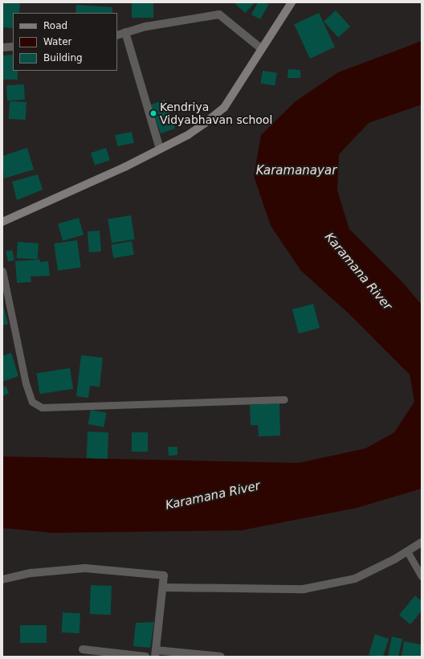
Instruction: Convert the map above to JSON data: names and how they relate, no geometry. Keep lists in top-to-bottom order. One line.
{"water":["Karamanayar","Karamana River"],"places":["Kendriya Vidyabhavan school"],"legend":["Road","Water","Building"]}
